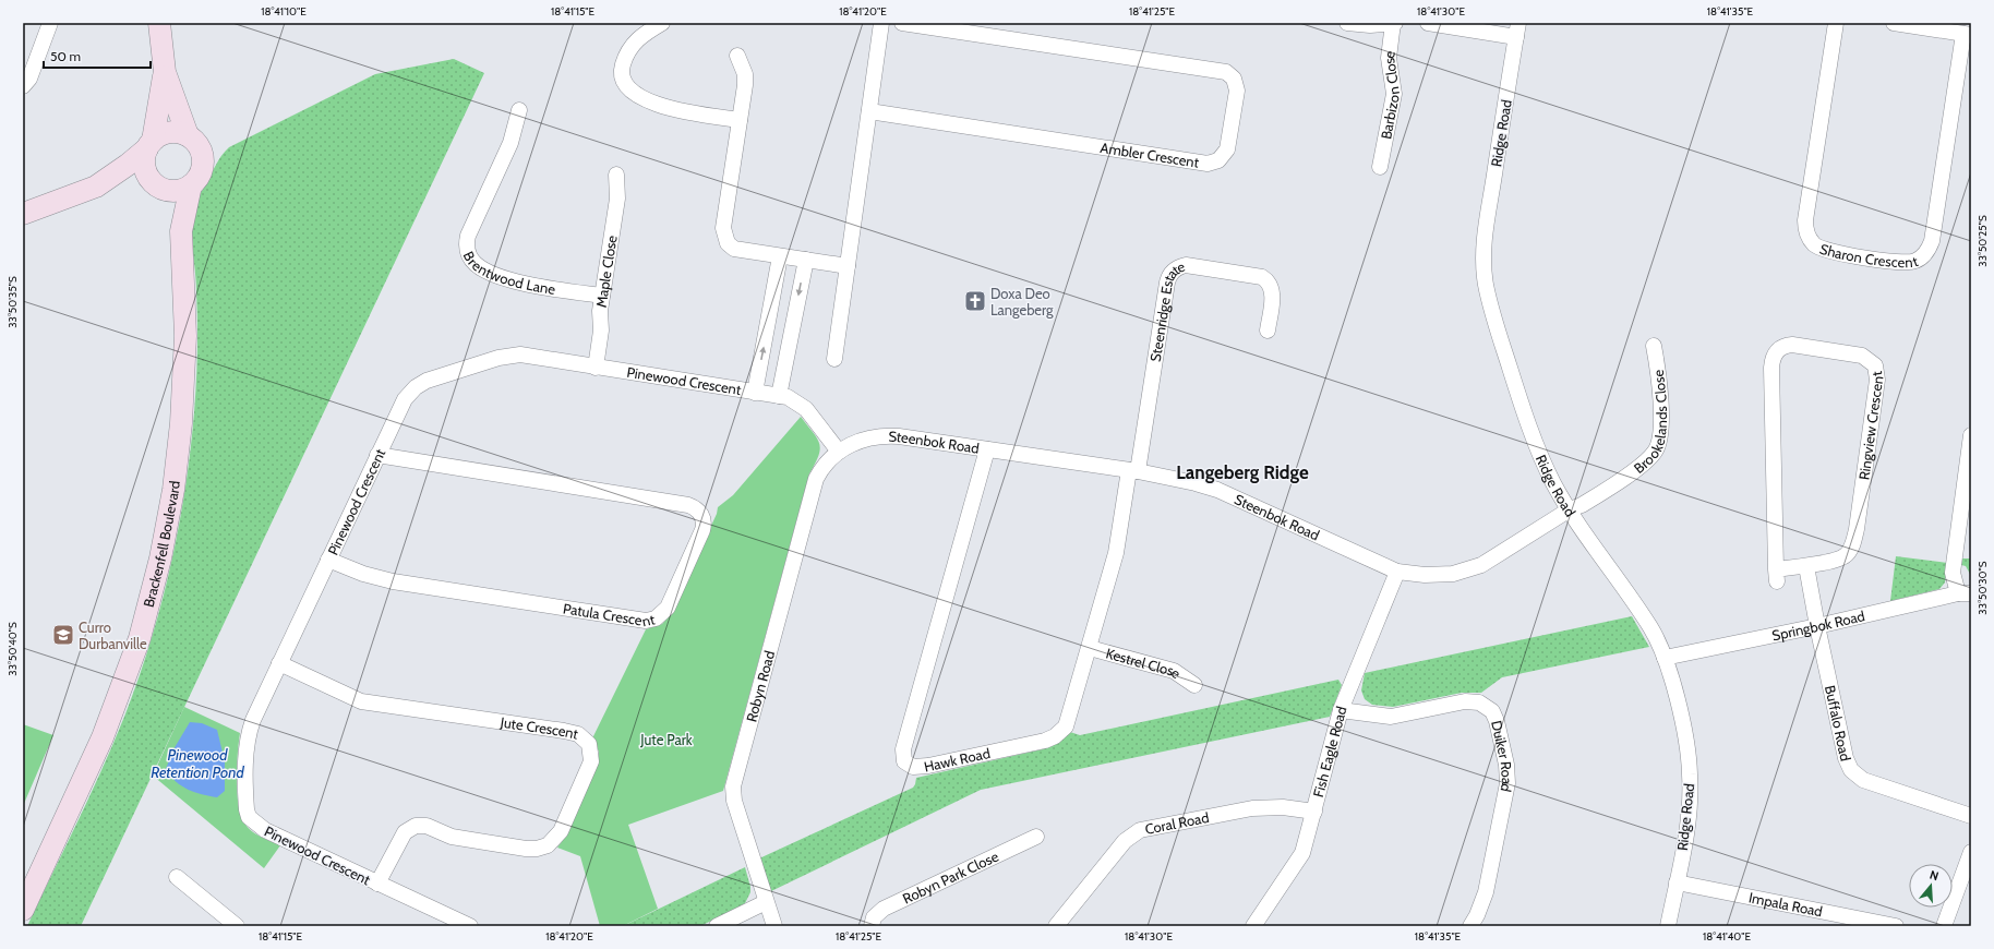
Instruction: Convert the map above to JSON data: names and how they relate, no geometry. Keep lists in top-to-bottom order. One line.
{"streets":{"street":["Barbizon Close","Ridge Road","Ambler Crescent","Sharon Crescent","Brentwood Lane","Maple Close","Steenridge Estate","Pinewood Crescent","Brookelands Close","Ringview Crescent","Steenbok Road","Brackenfell Boulevard","Patula Crescent","Springbok Road","Kestrel Close","Robyn Road","Buffalo Road","Jute Crescent","Fish Eagle Road","Duiker Road","Hawk Road","Coral Road","Robyn Park Close","Impala Road"]},"crossings":[["Ridge Road","Brookelands Close"],["Ridge Road","Steenbok Road"],["Ridge Road","Springbok Road"],["Ridge Road","Impala Road"],["Brentwood Lane","Maple Close"],["Maple Close","Pinewood Crescent"],["Steenridge Estate","Steenbok Road"],["Steenridge Estate","Hawk Road"],["Pinewood Crescent","Steenbok Road"],["Pinewood Crescent","Patula Crescent"],["Pinewood Crescent","Robyn Road"],["Pinewood Crescent","Jute Crescent"],["Brookelands Close","Steenbok Road"],["Steenbok Road","Robyn Road"],["Steenbok Road","Fish Eagle Road"],["Steenbok Road","Hawk Road"],["Springbok Road","Buffalo Road"],["Kestrel Close","Hawk Road"],["Fish Eagle Road","Duiker Road"],["Fish Eagle Road","Coral Road"]],"districts":["Langeberg Ridge"],"water":["Pinewood Retention Pond"],"parks":["Jute Park"],"places":{"church":["Doxa Deo Langeberg"],"school or university":["Curro Durbanville"]},"scale_bar":"50 m","north":"top","coordinates":["18°41'10\"E","18°41'15\"E","18°41'20\"E","18°41'25\"E","18°41'30\"E","18°41'35\"E","33°50'25\"S","33°50'35\"S","33°50'30\"S","33°50'40\"S","18°41'40\"E"]}
